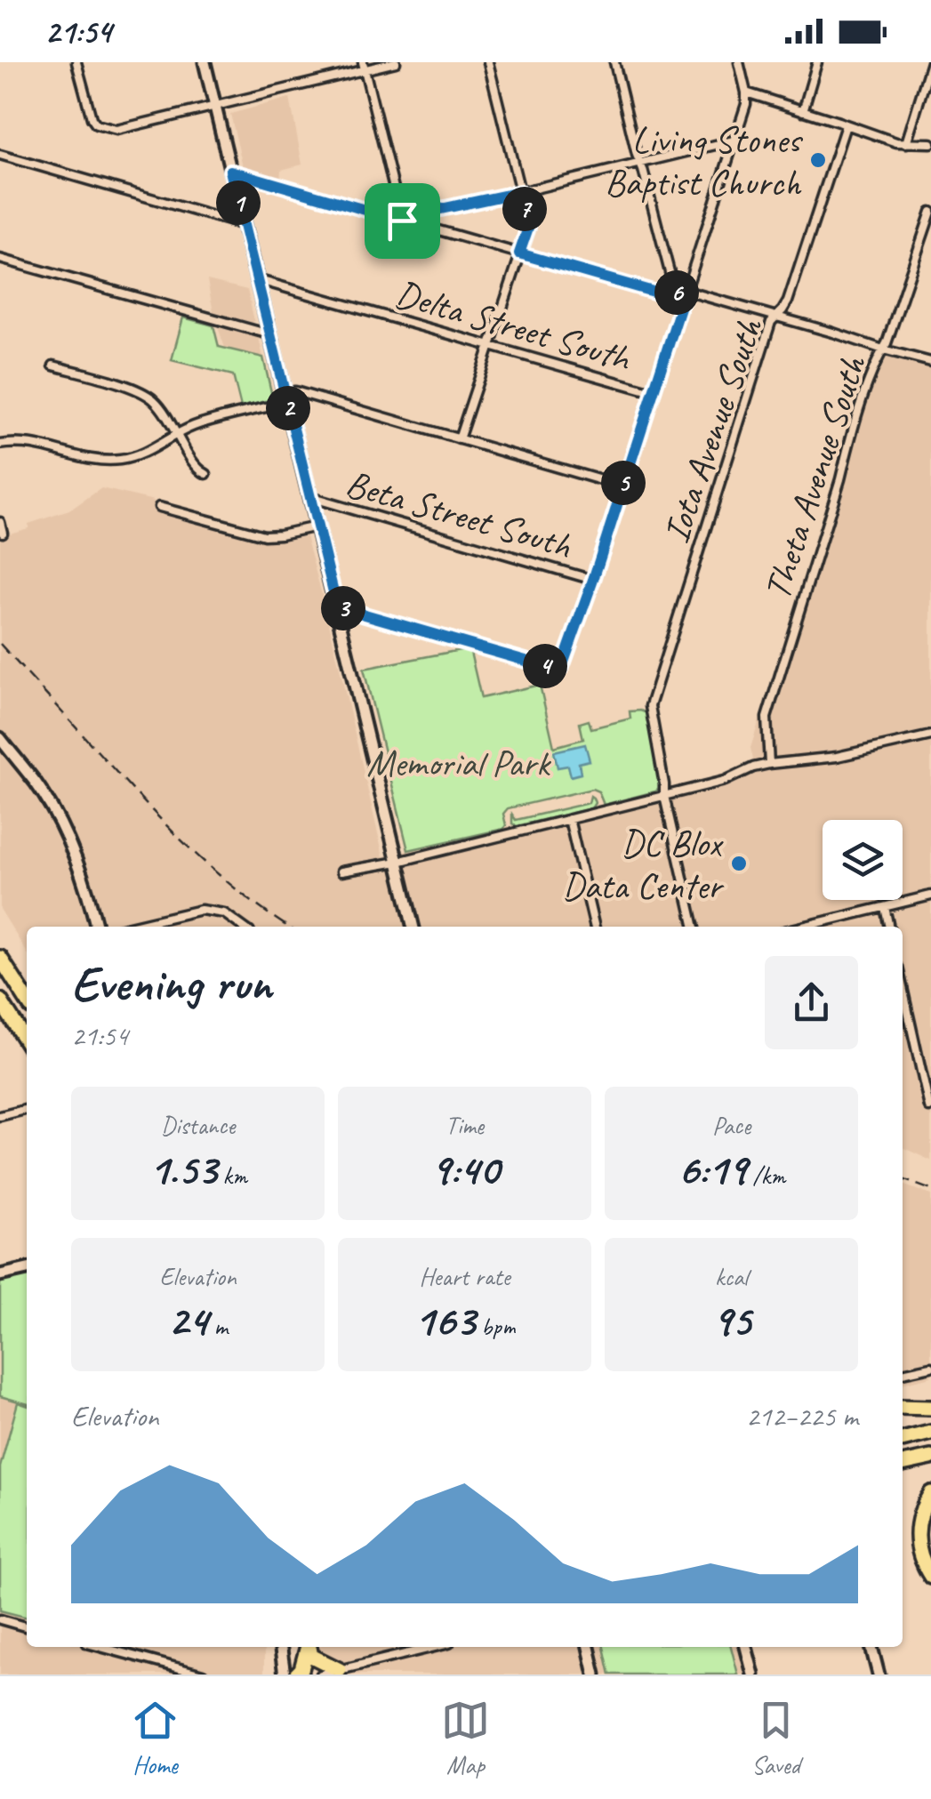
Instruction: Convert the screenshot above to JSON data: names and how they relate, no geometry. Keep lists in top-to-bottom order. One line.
{"streets":{"street":["Delta Street South","Iota Avenue South","Theta Avenue South","Beta Street South"]},"parks":["Memorial Park"],"places":["Living Stones Baptist Church","DC Blox Data Center"],"page":{"status":"21:54","pins":["1","7","6","2","5","3","4"],"heading":["Evening run","21:54"],"stats":[["Distance","1.53 km"],["Time","9:40"],["Pace","6:19 /km"],["Elevation","24 m"],["Heart rate","163 bpm"],["kcal","95"]],"chart":["Elevation","212–225 m"],"tabs":["Home","Map","Saved"]}}
